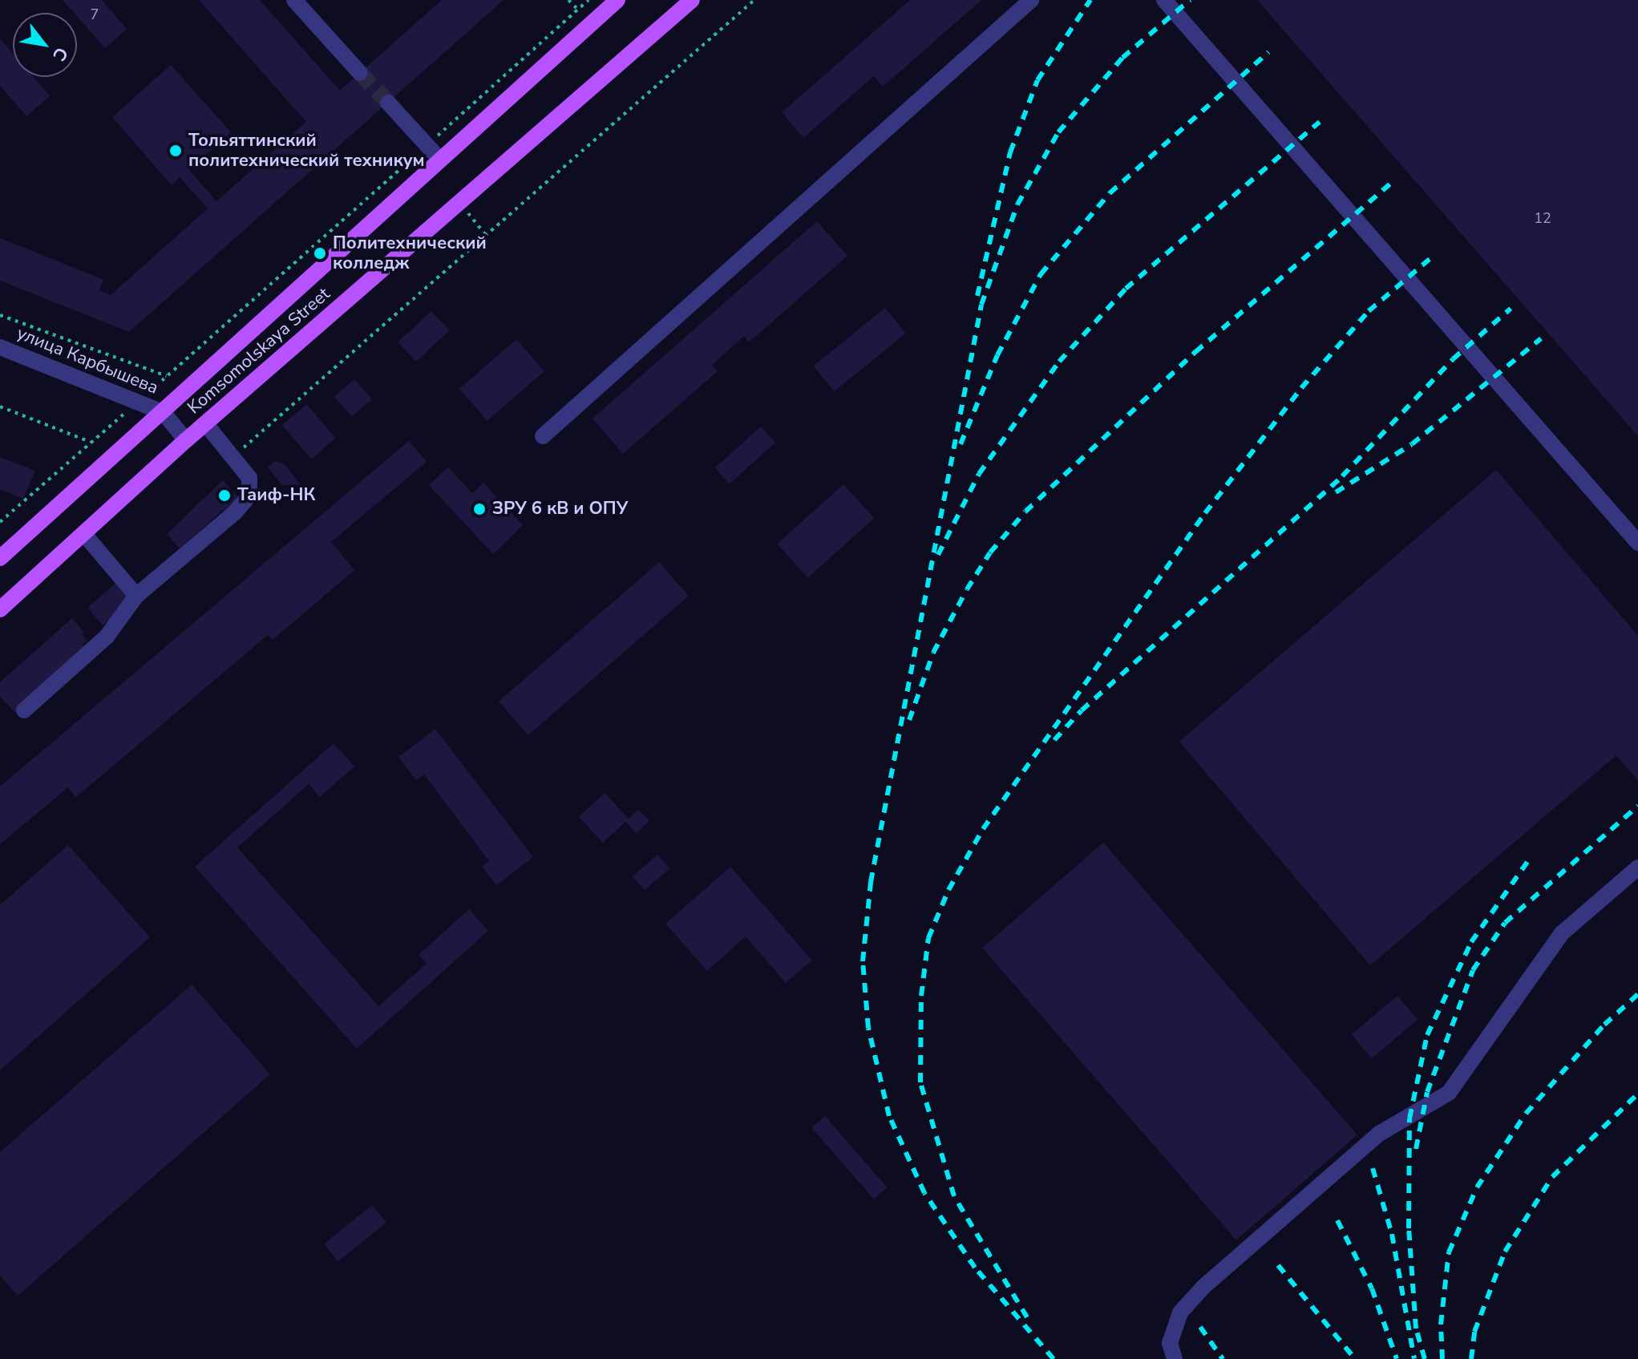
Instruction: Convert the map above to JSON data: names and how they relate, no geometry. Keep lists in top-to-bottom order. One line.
{"streets":{"main road":["Komsomolskaya Street"],"street":["улица Карбышева"]},"crossings":[["Komsomolskaya Street","улица Карбышева"]],"places":["Тольяттинский политехнический техникум","Политехнический колледж","Таиф-НК","ЗРУ 6 кВ и ОПУ"],"house_numbers":["7","12"],"north":"bottom right"}
